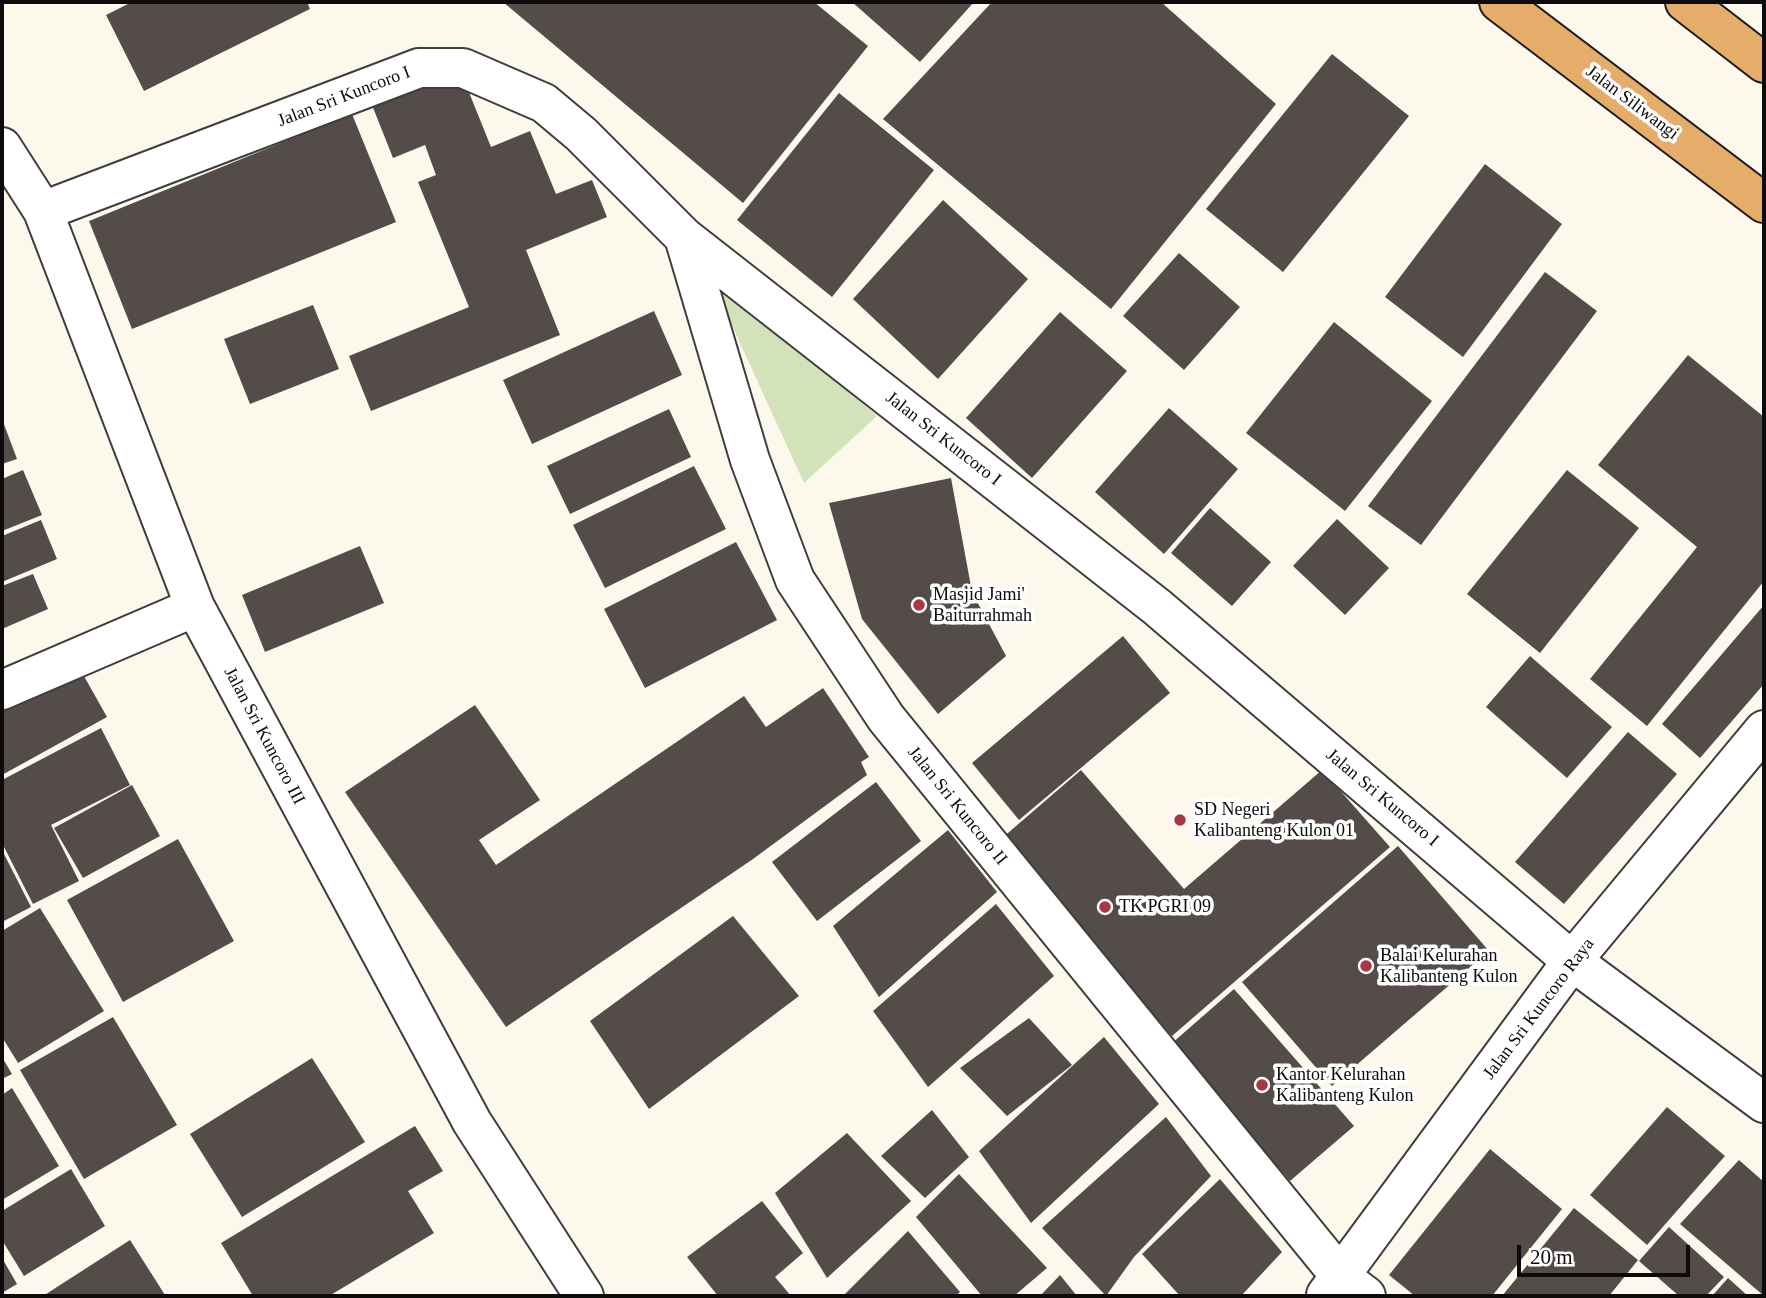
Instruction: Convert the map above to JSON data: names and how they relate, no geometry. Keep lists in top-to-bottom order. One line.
{"streets":{"highway":["Jalan Siliwangi"],"street":["Jalan Sri Kuncoro I","Jalan Sri Kuncoro III","Jalan Sri Kuncoro II","Jalan Sri Kuncoro Raya"]},"crossings":[["Jalan Sri Kuncoro I","Jalan Sri Kuncoro III"],["Jalan Sri Kuncoro I","Jalan Sri Kuncoro II"],["Jalan Sri Kuncoro I","Jalan Sri Kuncoro Raya"],["Jalan Sri Kuncoro II","Jalan Sri Kuncoro Raya"]],"places":["Masjid Jami' Baiturrahmah","SD Negeri Kalibanteng Kulon 01","TK PGRI 09","Balai Kelurahan Kalibanteng Kulon","Kantor Kelurahan Kalibanteng Kulon"],"scale_bar":"20 m"}
